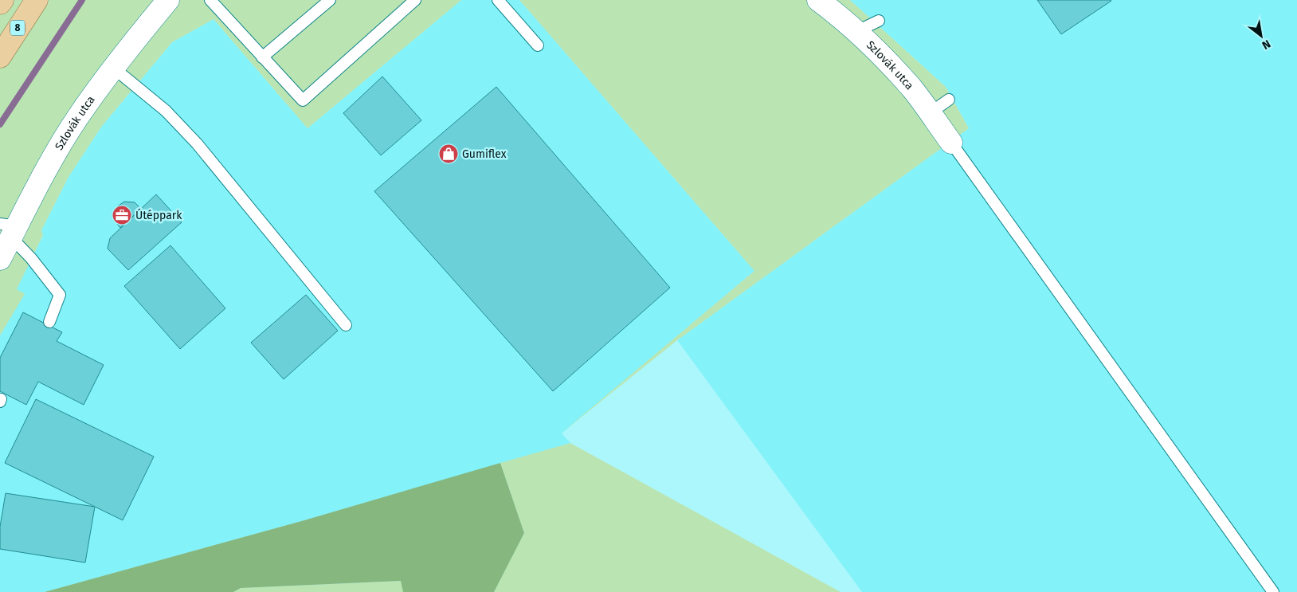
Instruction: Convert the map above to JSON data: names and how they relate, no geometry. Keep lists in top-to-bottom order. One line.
{"streets":{"main road":["8"],"street":["Szlovák utca"]},"places":{"shop":["Gumiflex"],"office":["Útéppark"]},"north":"bottom right"}
